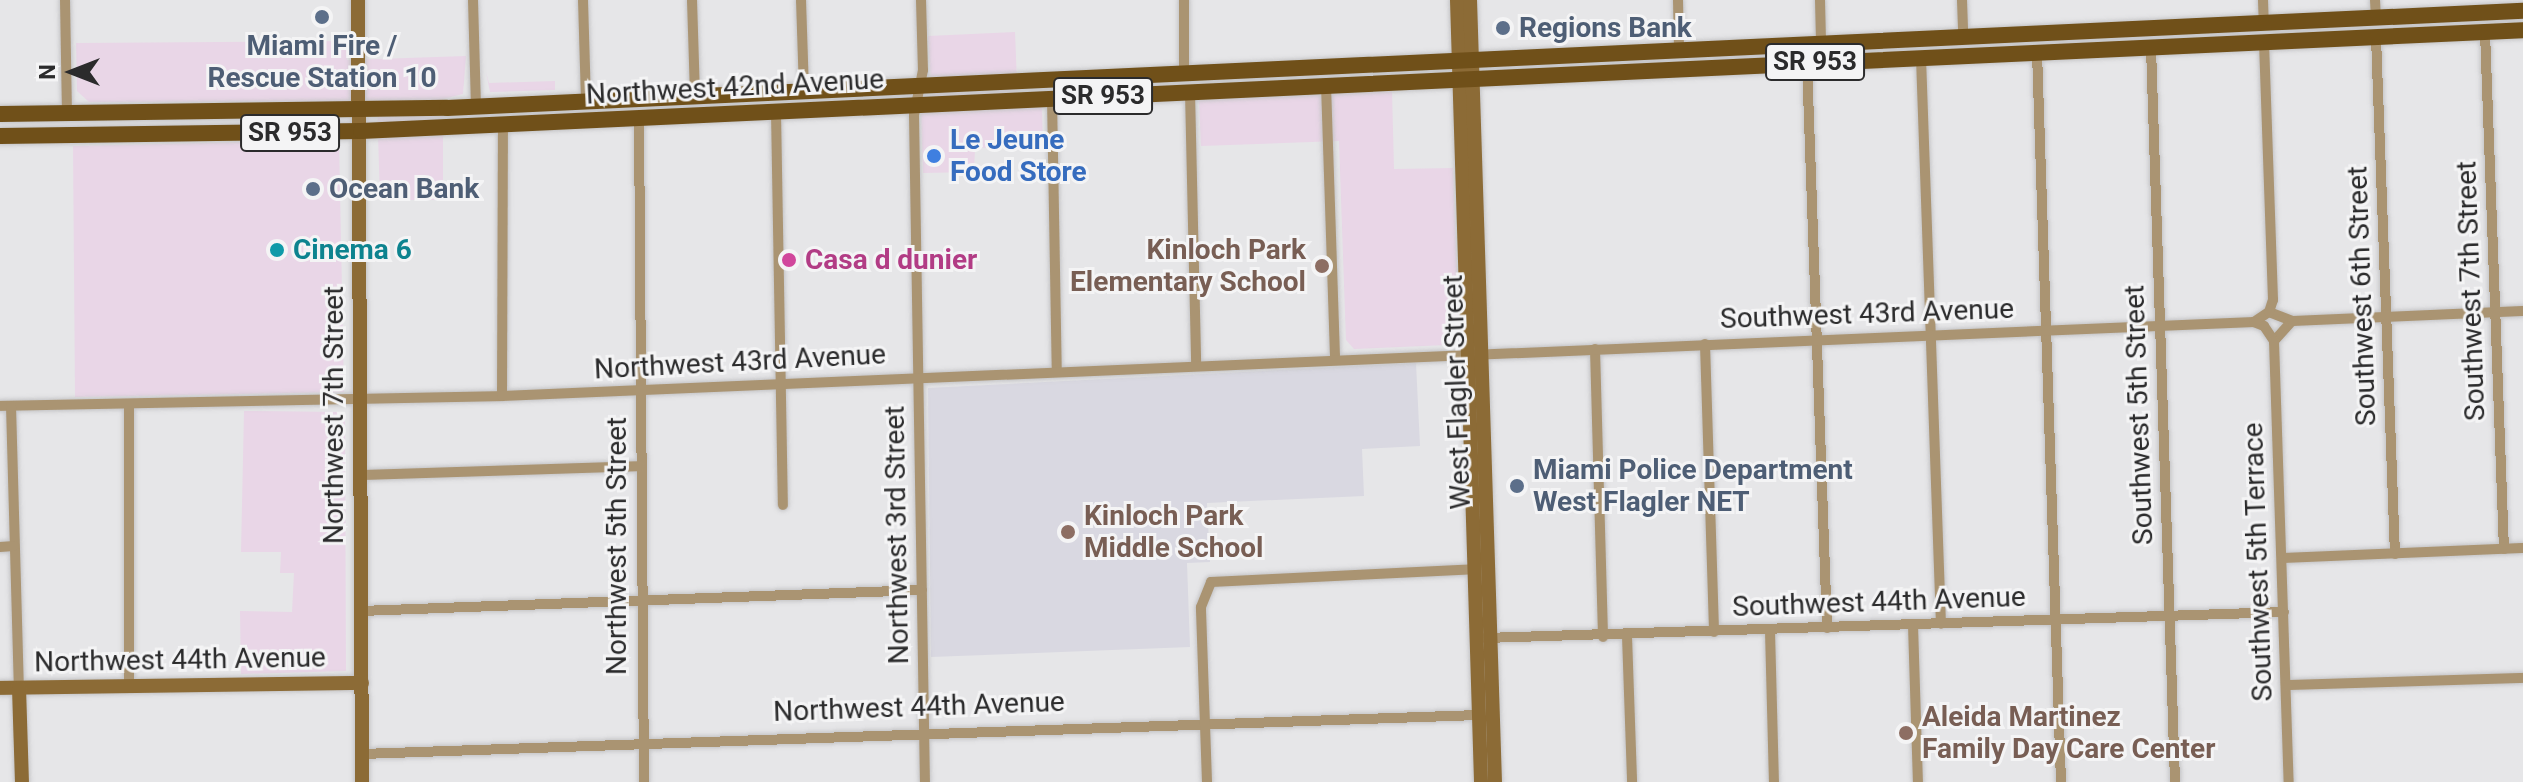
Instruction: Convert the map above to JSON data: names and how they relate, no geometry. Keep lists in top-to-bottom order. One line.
{"streets":{"main road":["SR 953","Northwest 42nd Avenue","West Flagler Street","Northwest 7th Street","Northwest 44th Avenue"],"street":["Southwest 7th Street","Southwest 6th Street","Southwest 43rd Avenue","Northwest 43rd Avenue","Southwest 5th Street","Northwest 3rd Street","Northwest 5th Street","Southwest 5th Terrace","Southwest 44th Avenue"]},"crossings":[["SR 953","Northwest 42nd Avenue"],["SR 953","Southwest 7th Street"],["SR 953","Southwest 6th Street"],["SR 953","West Flagler Street"],["SR 953","Southwest 5th Street"],["SR 953","Southwest 5th Terrace"],["Northwest 42nd Avenue","West Flagler Street"],["Northwest 42nd Avenue","Northwest 7th Street"],["Northwest 42nd Avenue","Northwest 3rd Street"],["Northwest 42nd Avenue","Northwest 5th Street"],["Southwest 7th Street","Southwest 43rd Avenue"],["Southwest 6th Street","Southwest 43rd Avenue"],["Southwest 43rd Avenue","Northwest 43rd Avenue"],["Southwest 43rd Avenue","West Flagler Street"],["Southwest 43rd Avenue","Southwest 5th Street"],["Southwest 43rd Avenue","Southwest 5th Terrace"],["Northwest 43rd Avenue","West Flagler Street"],["Northwest 43rd Avenue","Northwest 7th Street"],["Northwest 43rd Avenue","Northwest 3rd Street"],["Northwest 43rd Avenue","Northwest 5th Street"],["West Flagler Street","Southwest 44th Avenue"],["West Flagler Street","Northwest 44th Avenue"],["Northwest 7th Street","Northwest 44th Avenue"],["Southwest 5th Street","Southwest 44th Avenue"],["Northwest 3rd Street","Northwest 44th Avenue"],["Northwest 5th Street","Northwest 44th Avenue"],["Southwest 5th Terrace","Southwest 44th Avenue"]],"places":["Miami Fire / Rescue Station 10","Regions Bank","Le Jeune Food Store","Ocean Bank","Cinema 6","Casa d dunier","Kinloch Park Elementary School","Miami Police Department West Flagler NET","Kinloch Park Middle School","Aleida Martinez Family Day Care Center"],"north":"left"}
